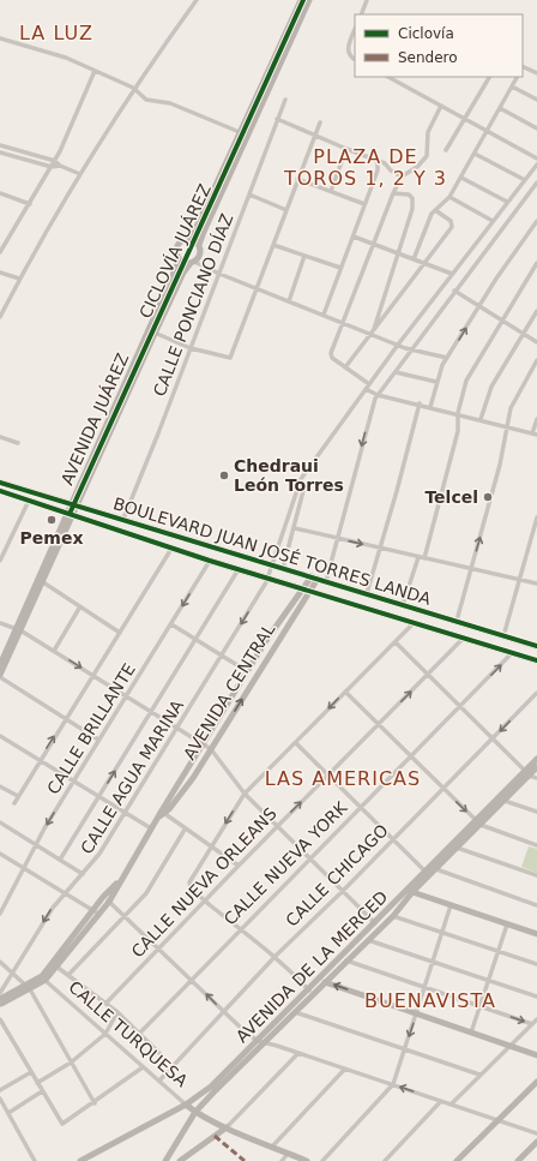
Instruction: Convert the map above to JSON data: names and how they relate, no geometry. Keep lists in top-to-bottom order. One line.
{"streets":{"main road":["BOULEVARD JUAN JOSÉ TORRES LANDA"],"street":["CALLE PONCIANO DÍAZ","AVENIDA JUÁREZ","AVENIDA CENTRAL","CALLE BRILLANTE","CALLE AGUA MARINA","CALLE NUEVA YORK","CALLE CHICAGO","CALLE NUEVA ORLEANS","AVENIDA DE LA MERCED","CALLE TURQUESA"],"cycle path":["CICLOVÍA JUÁREZ"]},"crossings":[["CALLE PONCIANO DÍAZ","BOULEVARD JUAN JOSÉ TORRES LANDA"],["AVENIDA JUÁREZ","BOULEVARD JUAN JOSÉ TORRES LANDA"],["BOULEVARD JUAN JOSÉ TORRES LANDA","AVENIDA CENTRAL"],["BOULEVARD JUAN JOSÉ TORRES LANDA","CALLE BRILLANTE"],["BOULEVARD JUAN JOSÉ TORRES LANDA","CALLE AGUA MARINA"],["BOULEVARD JUAN JOSÉ TORRES LANDA","CALLE NUEVA YORK"],["BOULEVARD JUAN JOSÉ TORRES LANDA","CALLE NUEVA ORLEANS"],["AVENIDA CENTRAL","CALLE TURQUESA"],["CALLE CHICAGO","CALLE TURQUESA"],["AVENIDA DE LA MERCED","CALLE TURQUESA"]],"districts":["LA LUZ","PLAZA DE TOROS 1, 2 Y 3","LAS AMERICAS","BUENAVISTA"],"places":["Chedraui León Torres","Telcel","Pemex"],"legend":["Ciclovía","Sendero"]}
